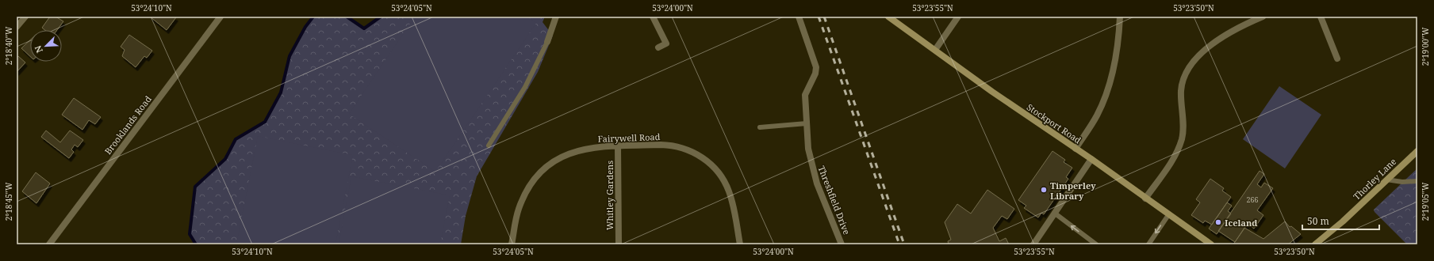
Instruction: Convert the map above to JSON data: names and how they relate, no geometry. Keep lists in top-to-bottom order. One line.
{"streets":{"main road":["Stockport Road","Thorley Lane"],"street":["Brooklands Road","Fairywell Road","Whitley Gardens","Threshfield Drive"]},"crossings":[["Fairywell Road","Whitley Gardens"]],"places":["Timperley Library","Iceland"],"house_numbers":["266"],"scale_bar":"50 m","north":"bottom left","coordinates":["53°24'10\"N","53°24'05\"N","53°24'00\"N","53°23'55\"N","53°23'50\"N","2°18'40\"W","2°19'00\"W","2°18'45\"W","2°19'05\"W"]}
